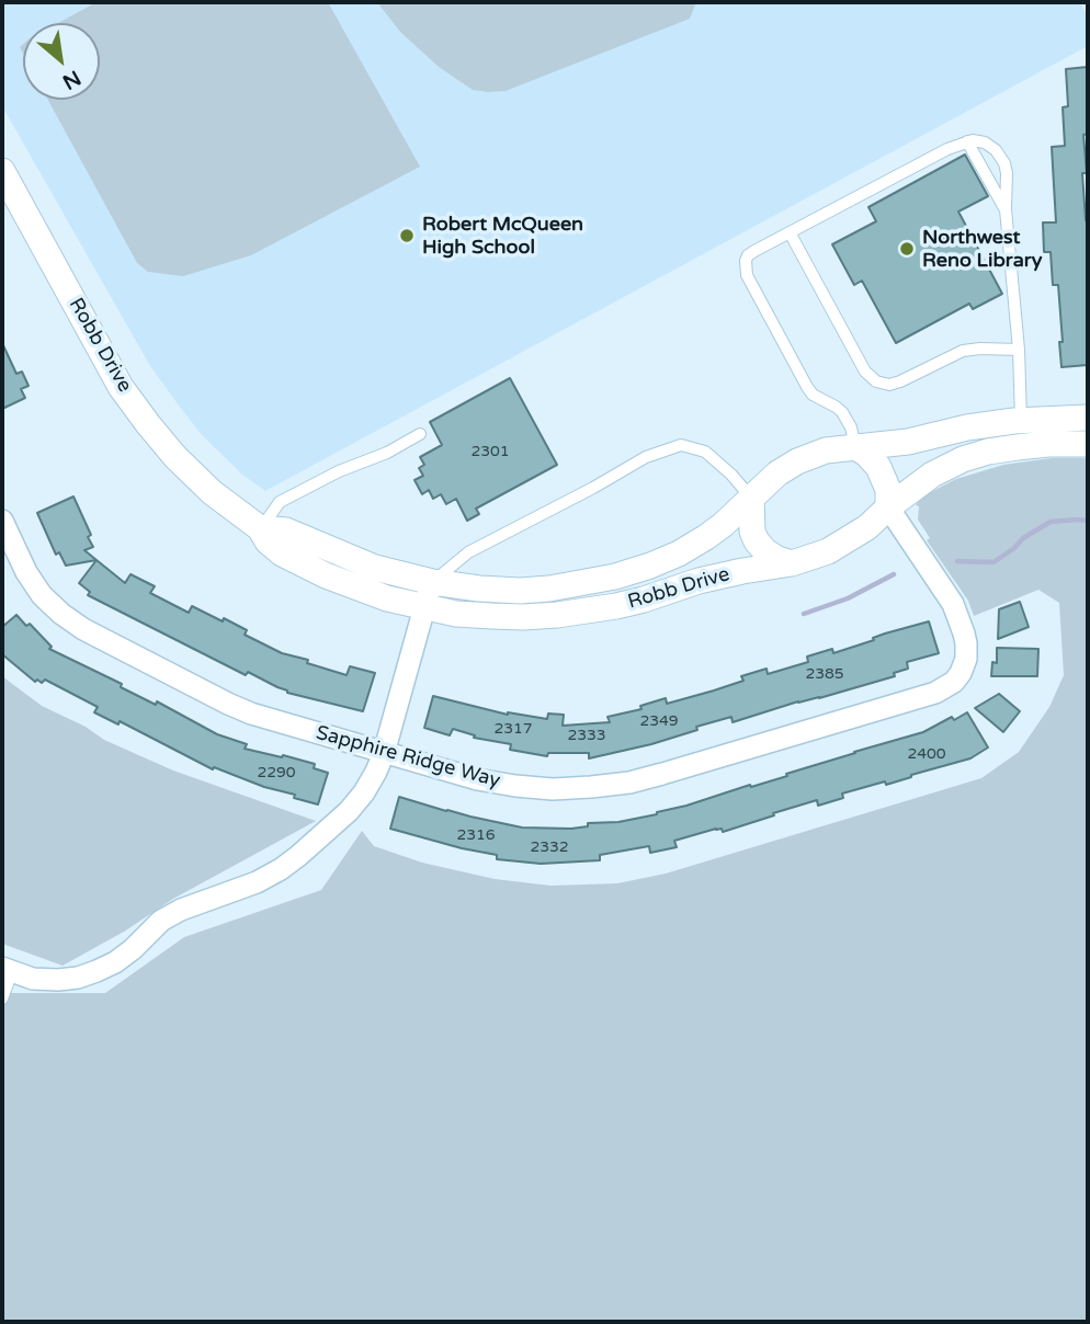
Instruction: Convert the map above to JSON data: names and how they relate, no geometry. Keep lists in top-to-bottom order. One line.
{"streets":{"street":["Robb Drive","Sapphire Ridge Way"]},"crossings":[["Robb Drive","Sapphire Ridge Way"]],"places":["Robert McQueen High School","Northwest Reno Library"],"house_numbers":["2301","2385","2349","2317","2333","2400","2290","2316","2332"],"north":"bottom right"}
